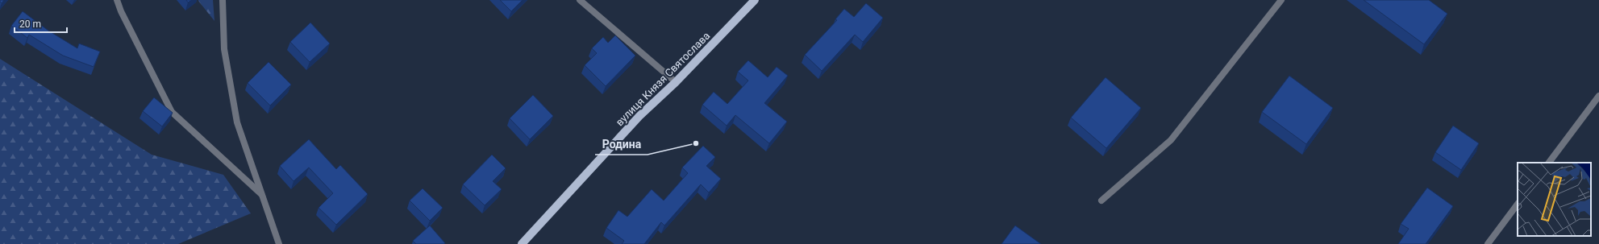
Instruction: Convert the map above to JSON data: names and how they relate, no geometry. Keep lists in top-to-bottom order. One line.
{"streets":{"main road":["вулиця Князя Святослава"]},"places":["Родина"],"scale_bar":"20 m"}
